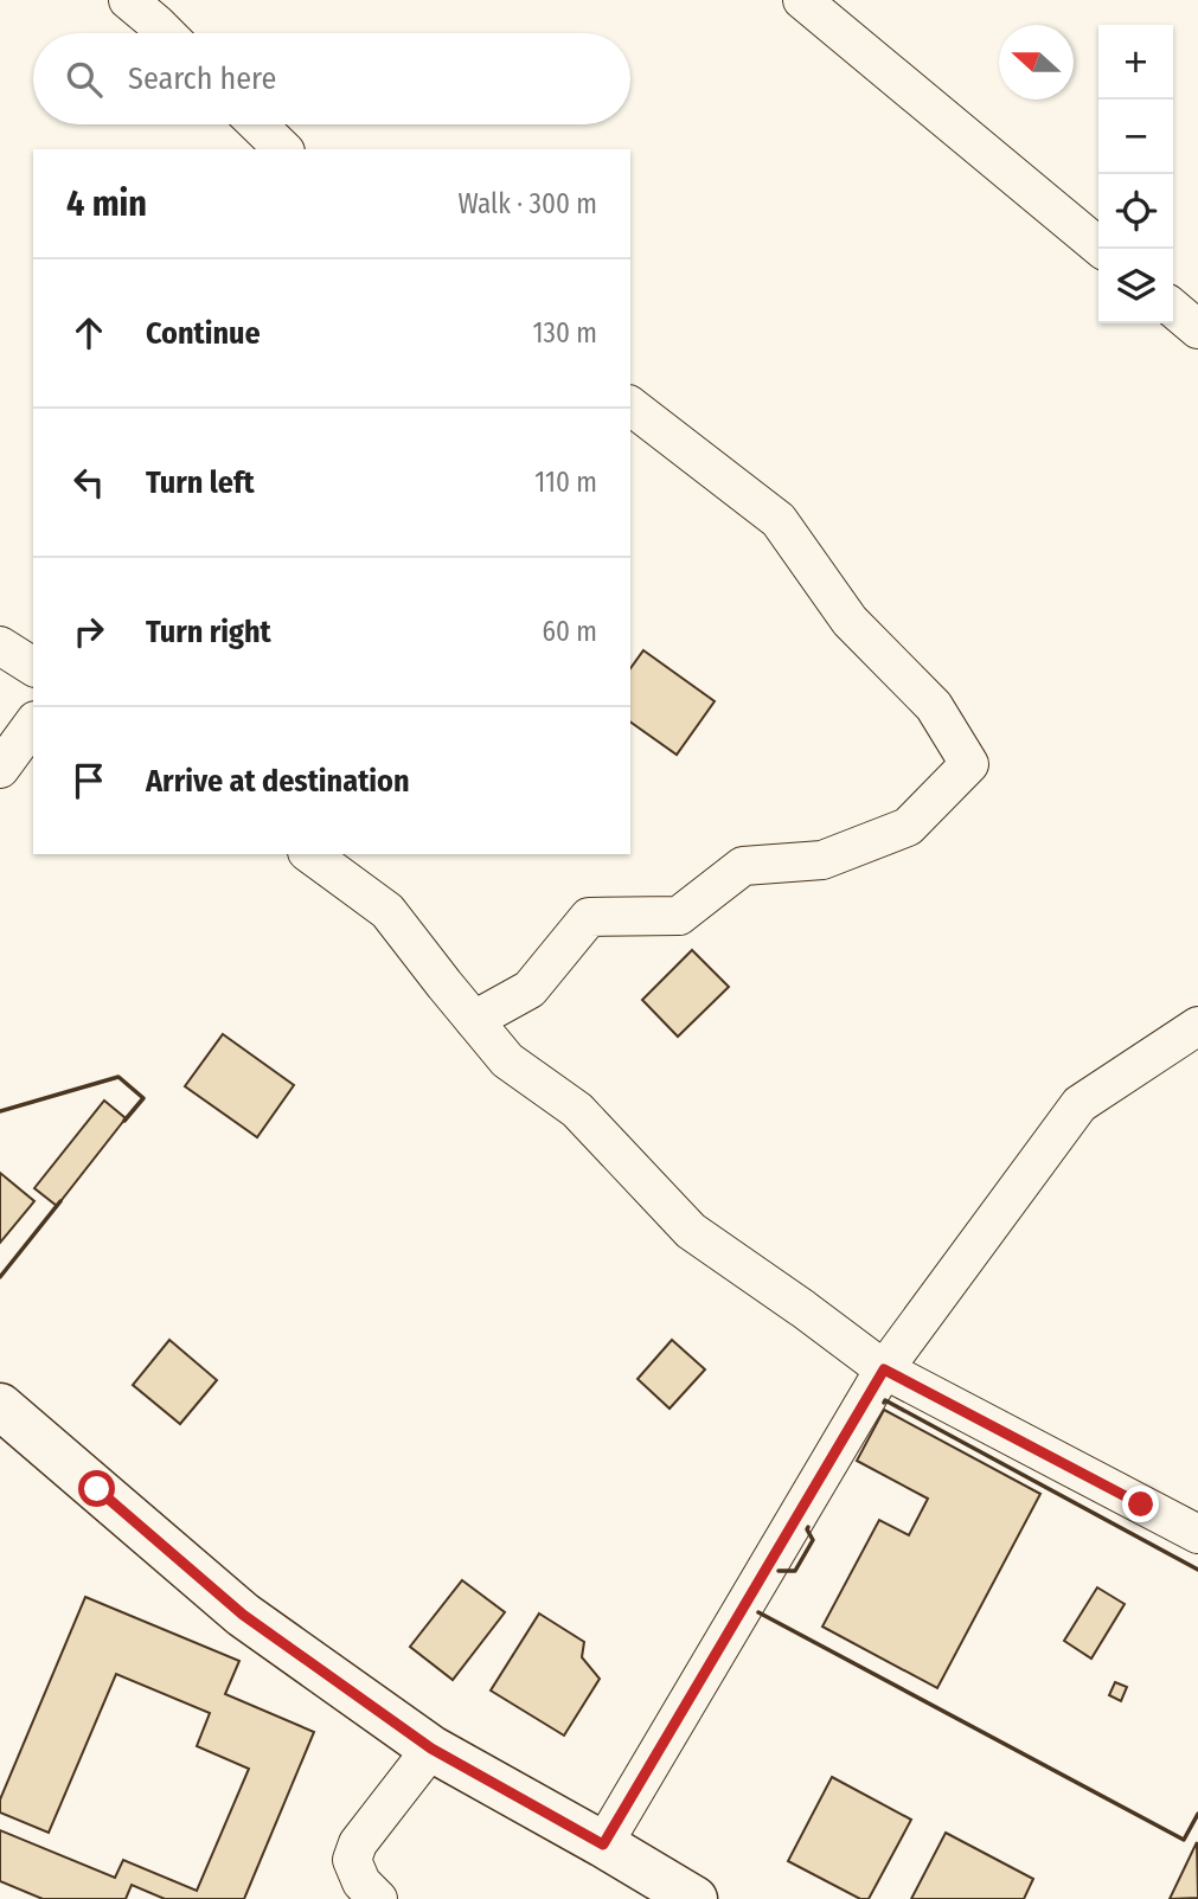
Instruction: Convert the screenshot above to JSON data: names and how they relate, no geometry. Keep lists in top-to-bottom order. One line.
{"north":"left","page":{"map_buttons":["+","−"],"search":"Search here","heading":["4 min","Walk · 300 m"],"list":[["Continue","130 m"],["Turn left","110 m"],["Turn right","60 m"],"Arrive at destination"]}}
